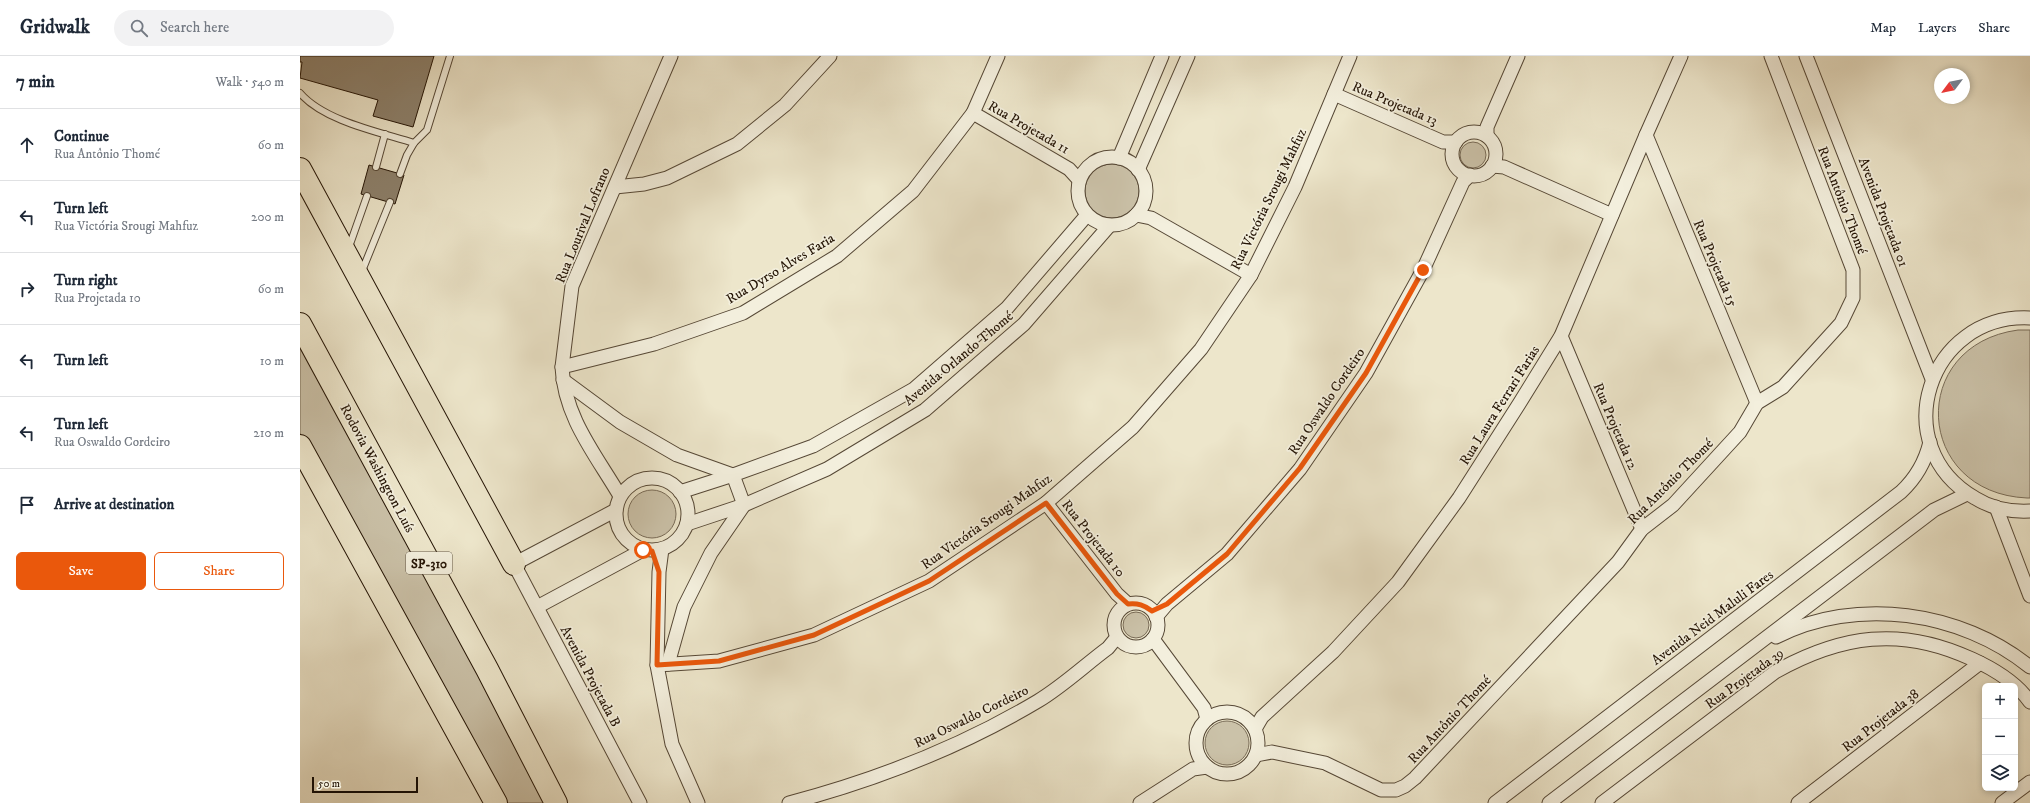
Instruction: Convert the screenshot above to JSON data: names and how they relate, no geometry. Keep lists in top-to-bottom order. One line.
{"streets":{"highway":["Rodovia Washington Luís","SP-310"],"street":["Rua Projetada 13","Rua Projetada 11","Rua Victória Srougi Mahfuz","Rua Antônio Thomé","Avenida Projetada 01","Rua Lourival Lofrano","Rua Projetada 15","Rua Dyrso Alves Faria","Avenida Orlando Thomé","Rua Oswaldo Cordeiro","Rua Laura Ferrari Farias","Rua Projetada 12","Rua Projetada 10","Avenida Neid Maluli Fares","Avenida Projetada B","Rua Projetada 39","Rua Projetada 38"]},"crossings":[["Rua Projetada 13","Rua Victória Srougi Mahfuz"],["Rua Projetada 13","Rua Oswaldo Cordeiro"],["Rua Projetada 11","Rua Dyrso Alves Faria"],["Rua Projetada 11","Avenida Orlando Thomé"],["Rua Victória Srougi Mahfuz","Rua Projetada 10"],["Rua Antônio Thomé","Rua Projetada 15"],["Rua Antônio Thomé","Rua Laura Ferrari Farias"],["Rua Antônio Thomé","Rua Projetada 12"],["Rua Lourival Lofrano","Rua Dyrso Alves Faria"],["Rua Lourival Lofrano","Avenida Orlando Thomé"],["Rua Projetada 15","Rua Laura Ferrari Farias"],["Rua Oswaldo Cordeiro","Rua Projetada 10"],["Rua Laura Ferrari Farias","Rua Projetada 12"],["Rua Projetada 39","Rua Projetada 38"]],"scale_bar":"50 m","north":"bottom left","page":{"header":"Gridwalk","search":"Search here","nav":["Map","Layers","Share"],"heading":["7 min","Walk · 540 m"],"list":[["Continue","Rua Antônio Thomé","60 m"],["Turn left","Rua Victória Srougi Mahfuz","200 m"],["Turn right","Rua Projetada 10","60 m"],["Turn left","10 m"],["Turn left","Rua Oswaldo Cordeiro","210 m"],"Arrive at destination"],"buttons":["Save","Share"],"map_buttons":["+","−"],"scale":"50 m"}}
